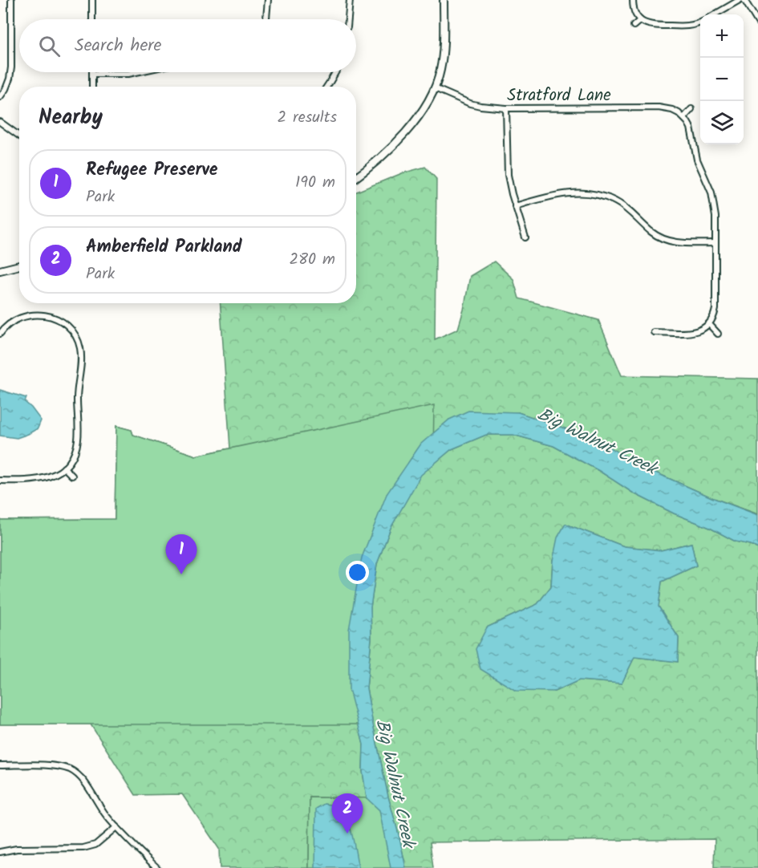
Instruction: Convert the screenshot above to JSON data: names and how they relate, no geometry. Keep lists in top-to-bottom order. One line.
{"streets":{"street":["Stratford Lane"]},"water":["Big Walnut Creek"],"page":{"map_buttons":["+","−"],"search":"Search here","heading":["Nearby","2 results"],"list":[{"mark":"1","name":"Refugee Preserve","note":"Park","value":"190 m"},{"mark":"2","name":"Amberfield Parkland","note":"Park","value":"280 m"}],"pins":["1","2"]}}
